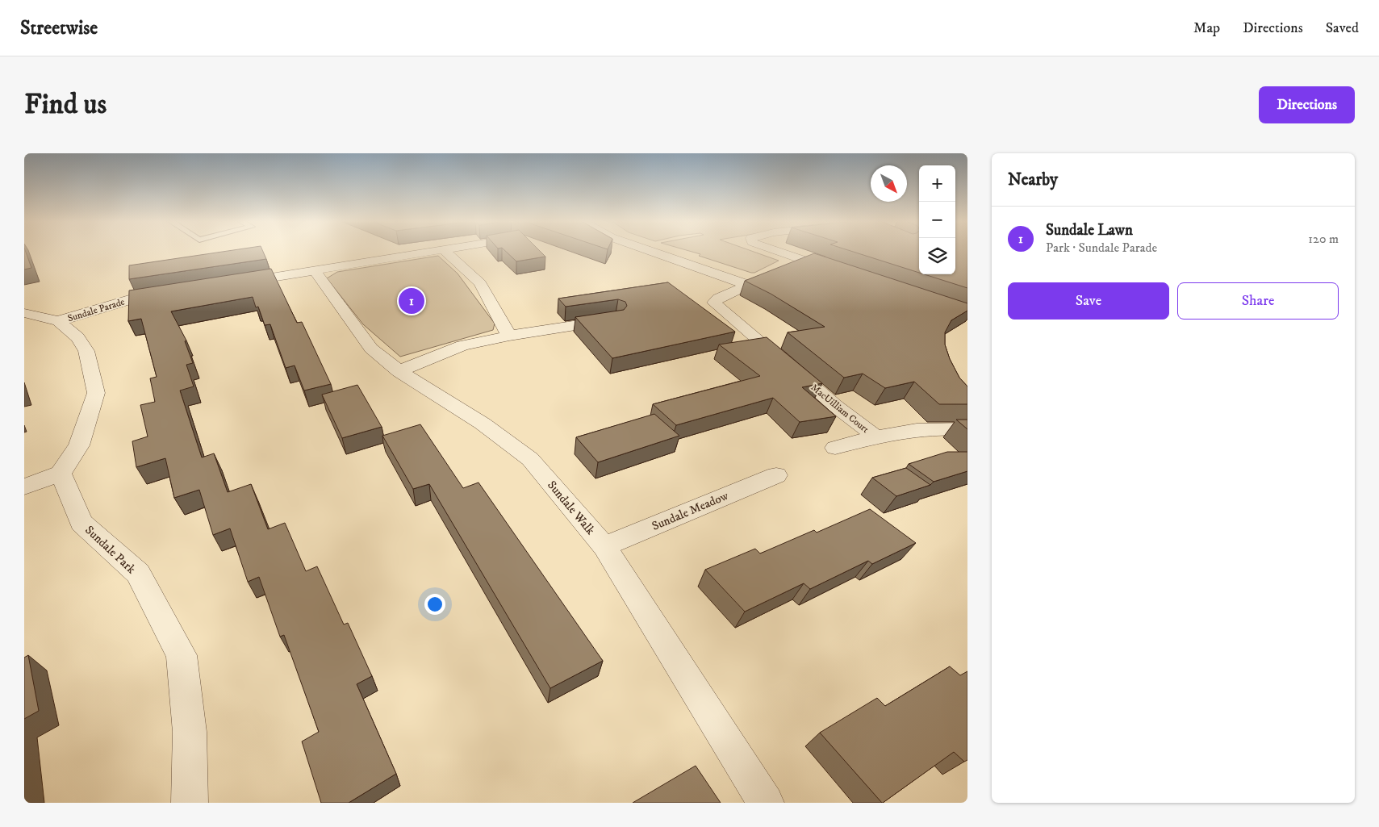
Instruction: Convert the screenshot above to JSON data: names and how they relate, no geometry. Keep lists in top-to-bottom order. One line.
{"streets":{"street":["Sundale Parade","MacUilliam Court","Sundale Walk","Sundale Meadow","Sundale Park"]},"crossings":[["Sundale Walk","Sundale Meadow"]],"north":"bottom right","page":{"header":"Streetwise","nav":["Map","Directions","Saved"],"buttons":["Directions",["Save","Share"]],"title":"Find us","heading":"Nearby","map_buttons":["+","−"],"list":[{"mark":"1","name":"Sundale Lawn","note":"Park · Sundale Parade","value":"120 m"}],"pins":"1"}}
